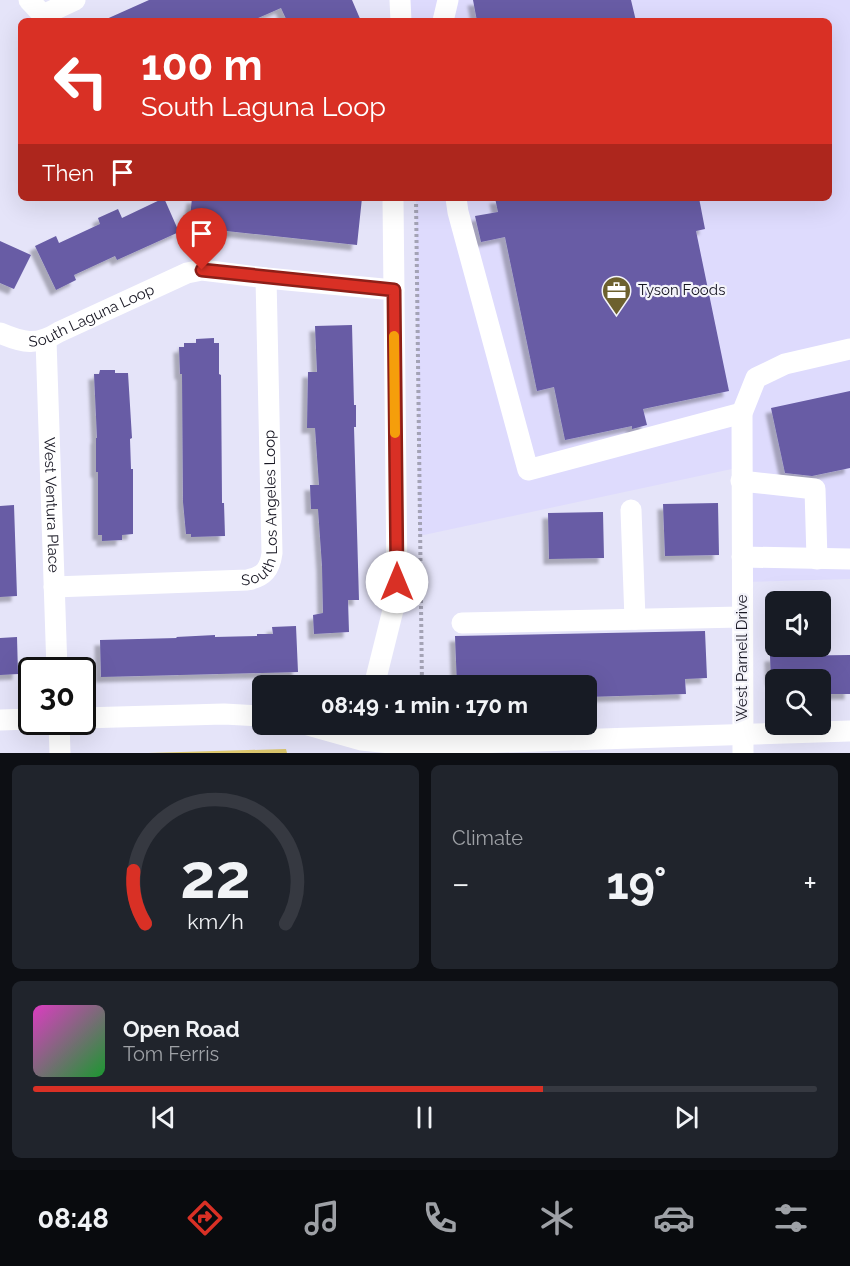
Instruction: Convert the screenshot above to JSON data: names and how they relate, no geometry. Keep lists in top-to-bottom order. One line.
{"streets":{"street":["South Laguna Loop","South Los Angeles Loop","West Ventura Place","West Parnell Drive"]},"crossings":[["South Laguna Loop","South Los Angeles Loop"],["South Laguna Loop","West Ventura Place"],["South Los Angeles Loop","West Ventura Place"]],"places":{"office":["Tyson Foods"]},"page":{"turn":["100 m","South Laguna Loop"],"then":"Then","limit":"30","trip":"08:49 · 1 min · 170 m","tile":"Climate","heat":["−","19°","+"],"song":["Open Road","Tom Ferris"],"tabs":"08:48","gauge":["22","km/h"]}}
